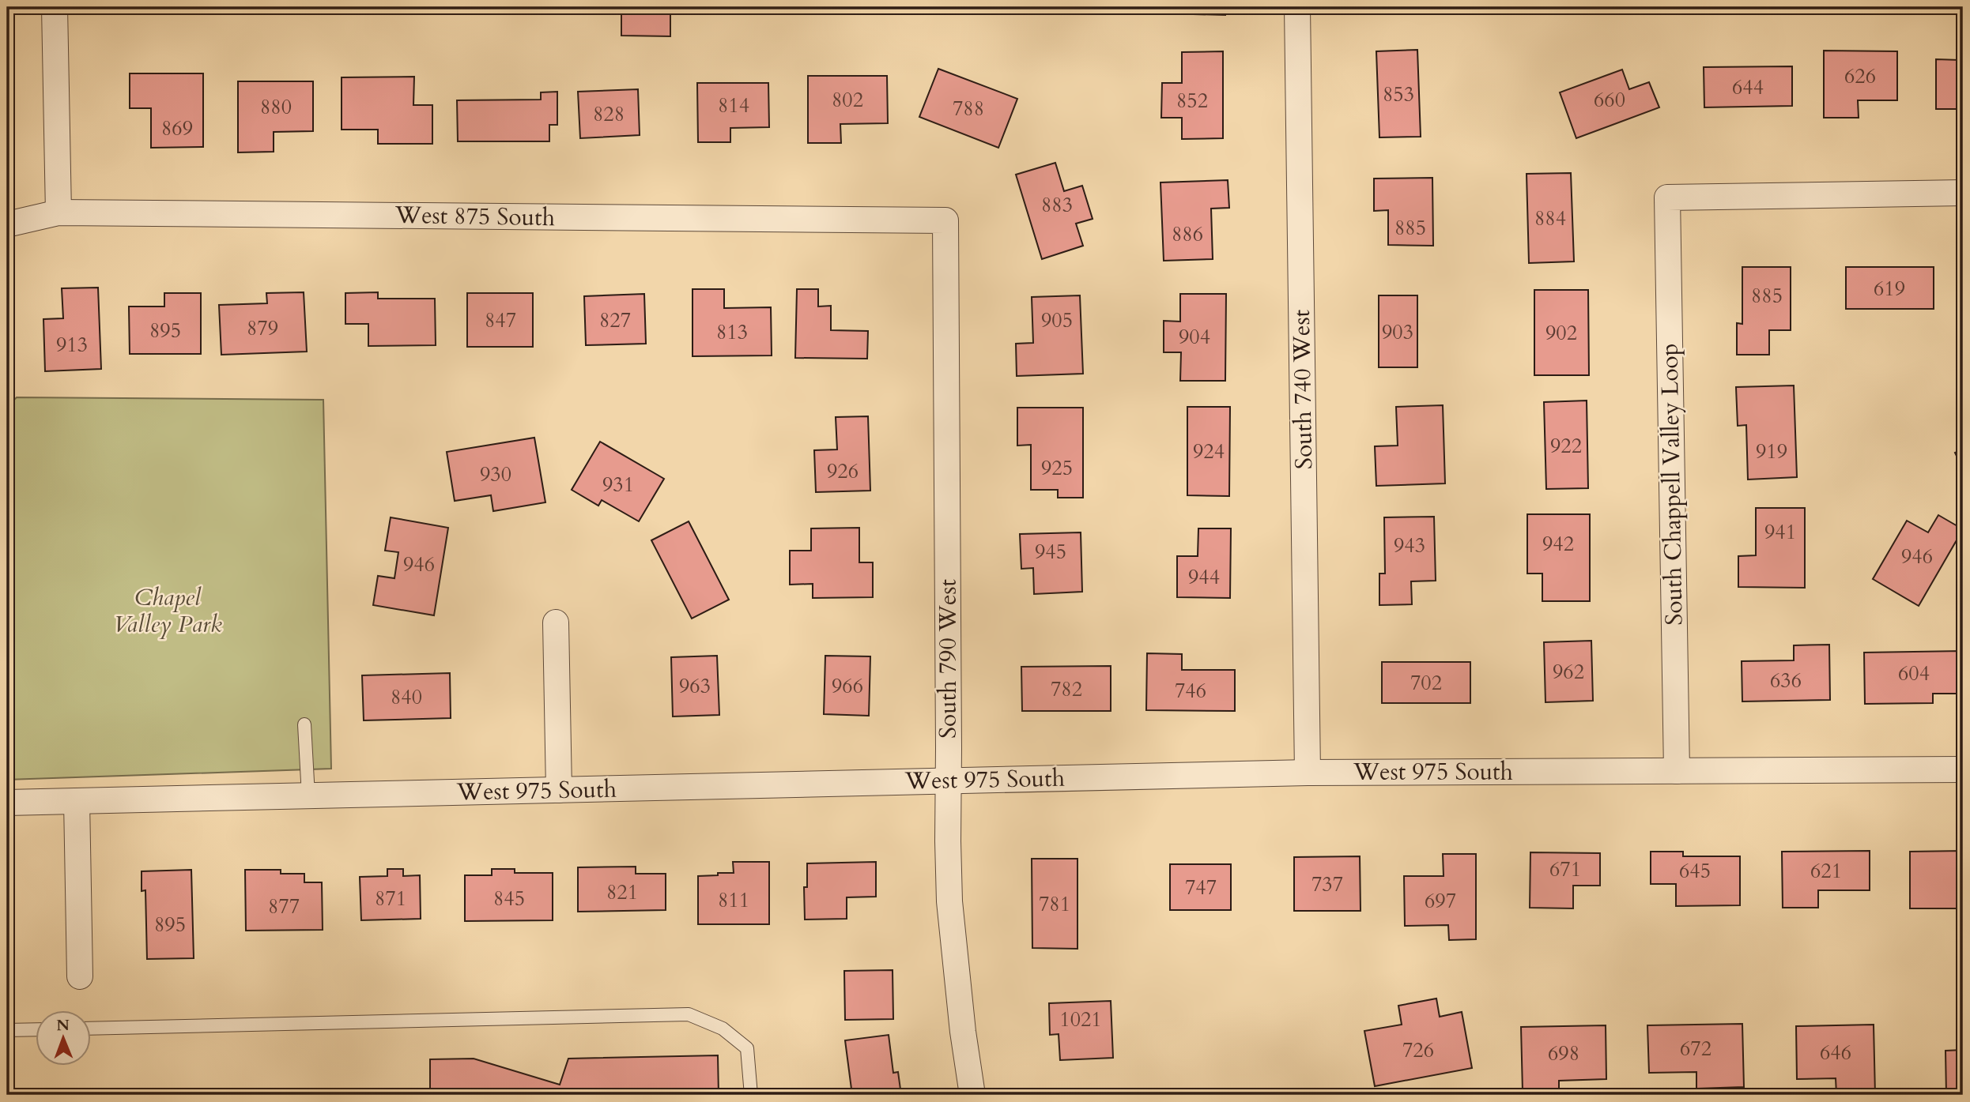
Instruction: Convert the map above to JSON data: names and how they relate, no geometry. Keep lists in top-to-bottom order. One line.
{"streets":{"street":["West 875 South","South 740 West","South Chappell Valley Loop","South 790 West","West 975 South"]},"crossings":[["West 875 South","South 790 West"],["South 740 West","West 975 South"],["South Chappell Valley Loop","West 975 South"],["South 790 West","West 975 South"]],"parks":["Chapel Valley Park"],"house_numbers":["626","644","853","802","660","852","814","880","788","828","869","883","884","885","886","619","885","847","827","905","879","895","813","903","902","904","913","922","924","919","925","926","930","931","941","942","943","945","946","946","944","962","604","636","702","963","966","782","746","840","671","645","621","737","747","821","871","845","811","697","781","877","895","1021","672","726","646","698"],"north":"top"}
